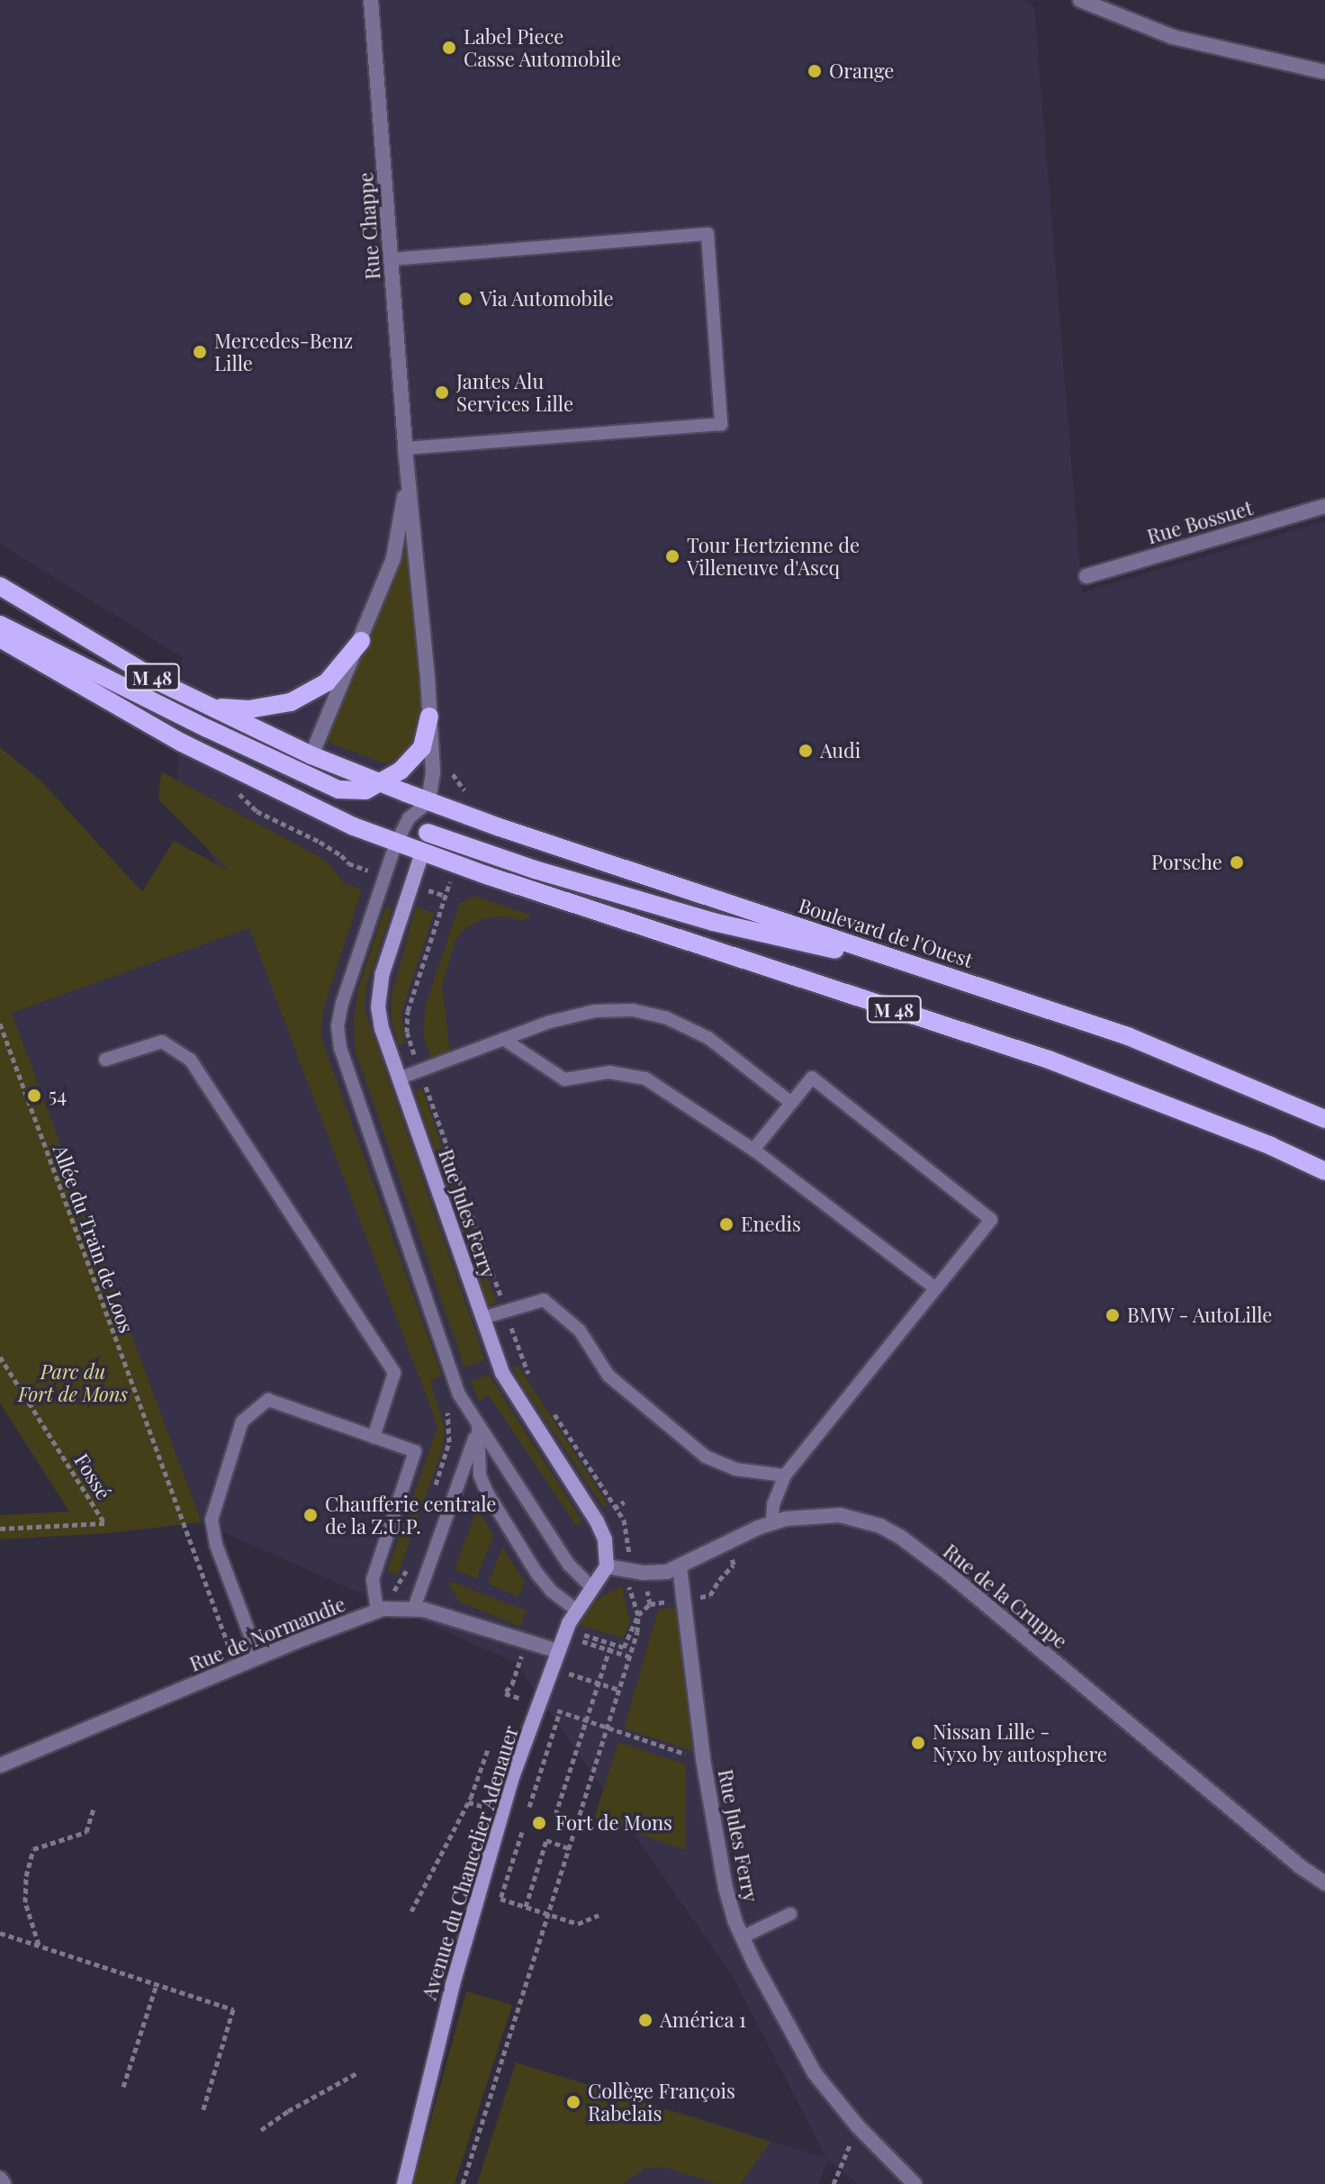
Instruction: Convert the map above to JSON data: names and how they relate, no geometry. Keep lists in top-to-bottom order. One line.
{"streets":{"main road":["M 48","Boulevard de l'Ouest","Rue Jules Ferry","Avenue du Chancelier Adenauer"],"street":["Rue Chappe","Rue Bossuet","Rue de la Cruppe","Rue de Normandie"],"path":["Allée du Train de Loos","Fossé"]},"crossings":[["Rue Chappe","Boulevard de l'Ouest"],["M 48","Rue Jules Ferry"],["Rue Jules Ferry","Rue de la Cruppe"],["Rue Jules Ferry","Avenue du Chancelier Adenauer"],["Allée du Train de Loos","Rue de Normandie"],["Rue de la Cruppe","Avenue du Chancelier Adenauer"],["Rue de Normandie","Avenue du Chancelier Adenauer"]],"parks":["Parc du Fort de Mons"],"places":["Label Piece Casse Automobile","Orange","Via Automobile","Mercedes-Benz Lille","Jantes Alu Services Lille","Tour Hertzienne de Villeneuve d'Ascq","Audi","Porsche","54","Enedis","BMW - AutoLille","Chaufferie centrale de la Z.U.P.","Nissan Lille - Nyxo by autosphere","Fort de Mons","América 1","Collège François Rabelais"]}
